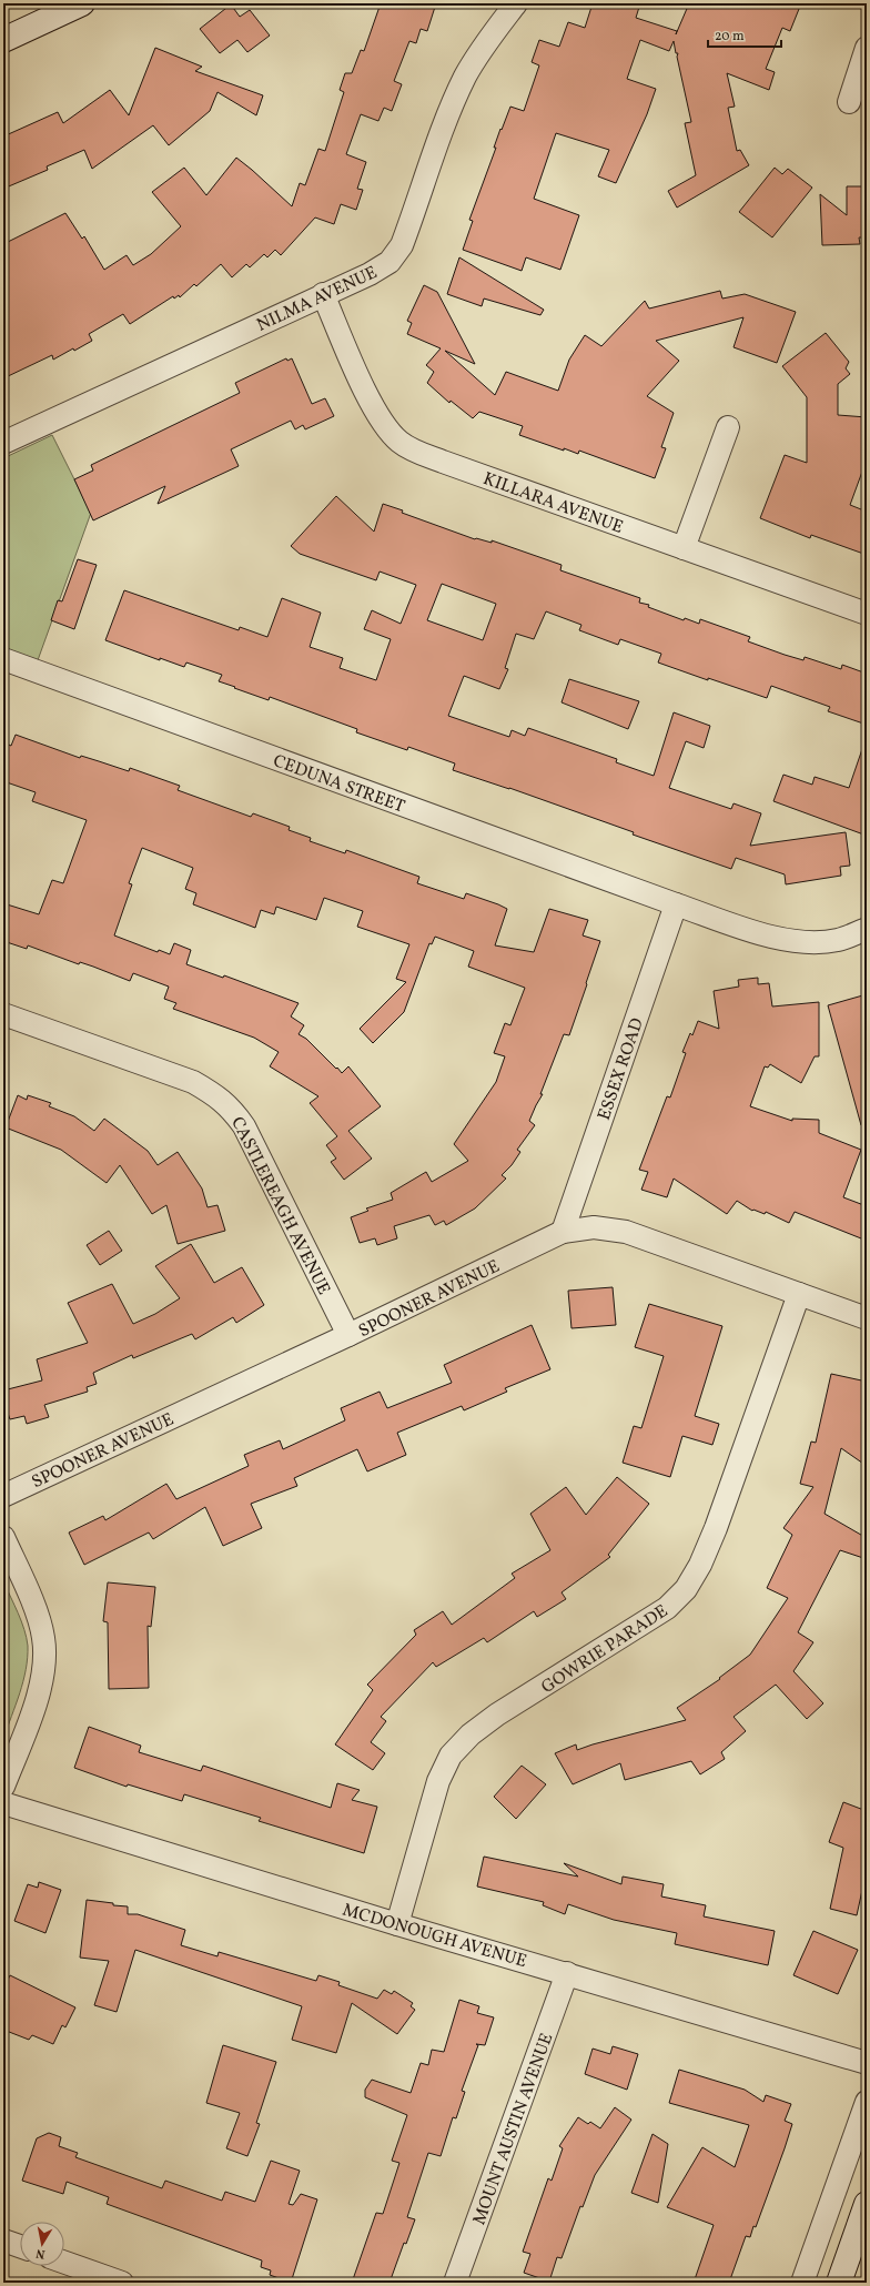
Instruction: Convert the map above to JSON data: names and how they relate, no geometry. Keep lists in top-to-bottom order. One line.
{"streets":{"street":["NILMA AVENUE","KILLARA AVENUE","CEDUNA STREET","ESSEX ROAD","CASTLEREAGH AVENUE","SPOONER AVENUE","GOWRIE PARADE","MCDONOUGH AVENUE","MOUNT AUSTIN AVENUE"]},"crossings":[["NILMA AVENUE","KILLARA AVENUE"],["CEDUNA STREET","ESSEX ROAD"],["ESSEX ROAD","SPOONER AVENUE"],["CASTLEREAGH AVENUE","SPOONER AVENUE"],["SPOONER AVENUE","GOWRIE PARADE"],["GOWRIE PARADE","MCDONOUGH AVENUE"],["MCDONOUGH AVENUE","MOUNT AUSTIN AVENUE"]],"scale_bar":"20 m","north":"bottom"}
